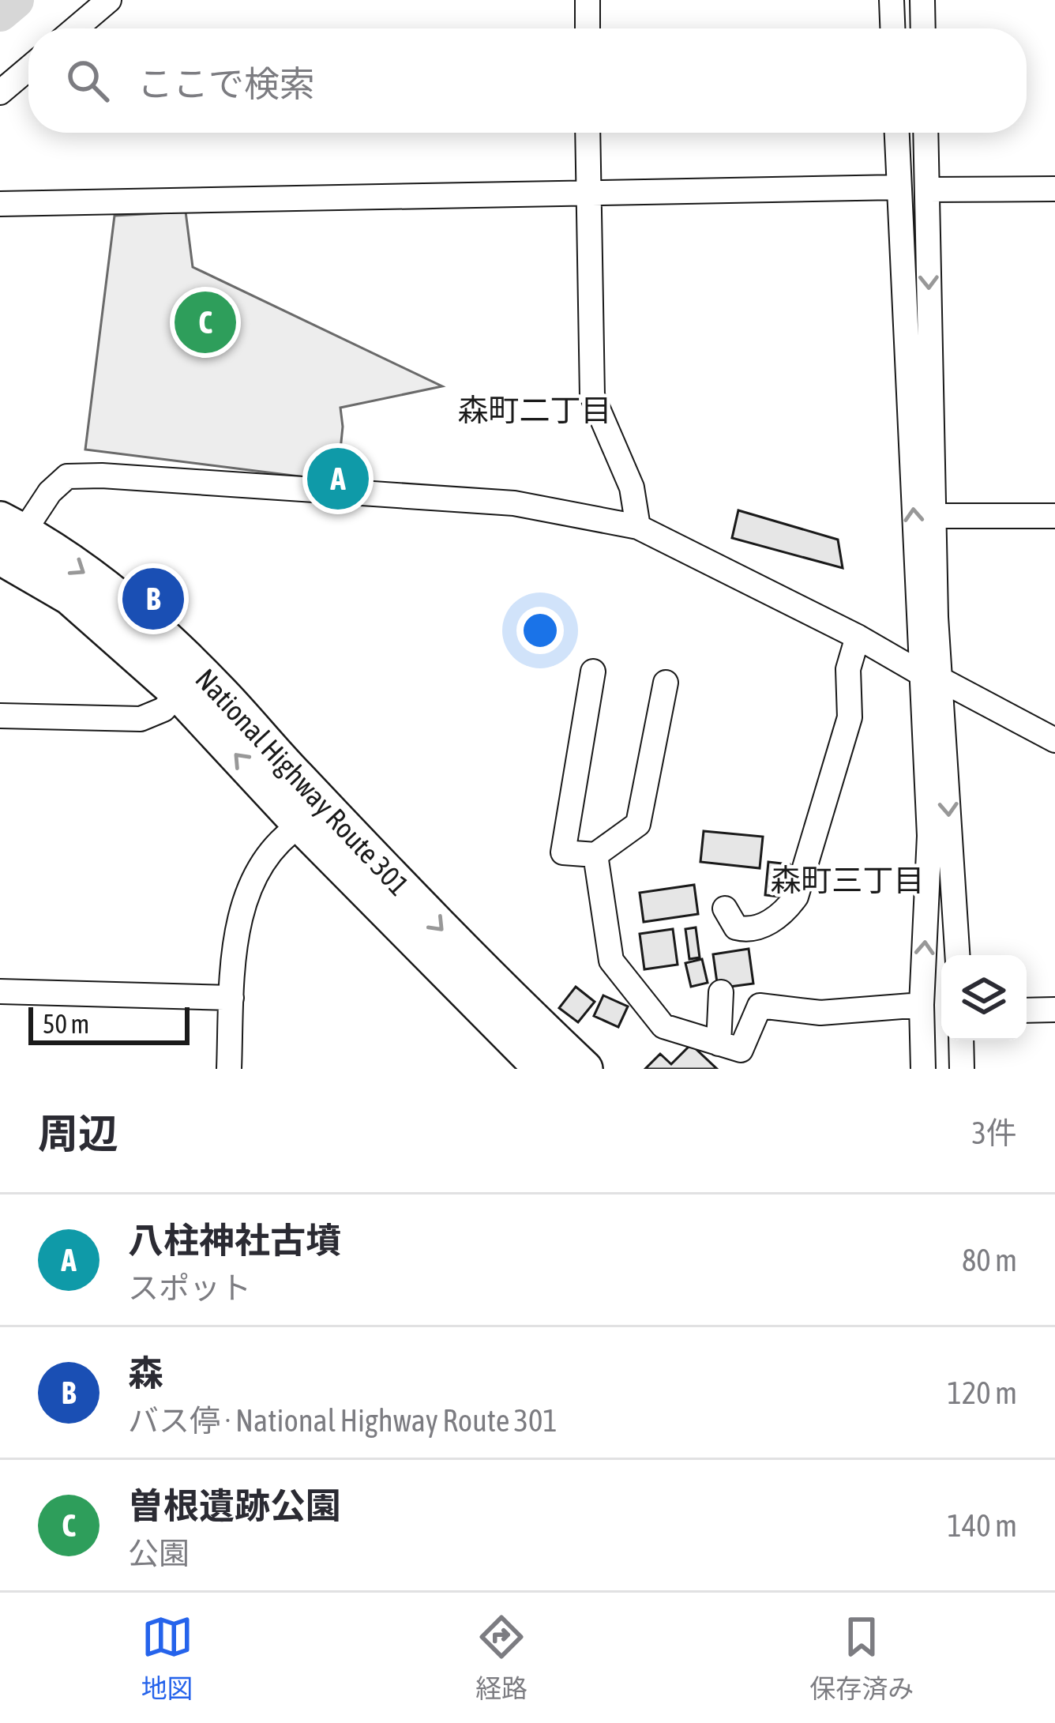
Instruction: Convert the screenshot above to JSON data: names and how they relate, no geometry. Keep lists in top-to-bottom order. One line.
{"streets":{"highway":["National Highway Route 301"]},"districts":["森町二丁目","森町三丁目"],"scale_bar":"50 m","page":{"search":"ここで検索","pins":["C","A","B"],"scale":"50 m","heading":["周辺","3件"],"list":[{"mark":"A","name":"八柱神社古墳","note":"スポット","value":"80 m"},{"mark":"B","name":"森","note":"バス停 · National Highway Route 301","value":"120 m"},{"mark":"C","name":"曽根遺跡公園","note":"公園","value":"140 m"}],"nav":["地図","経路","保存済み"]}}
